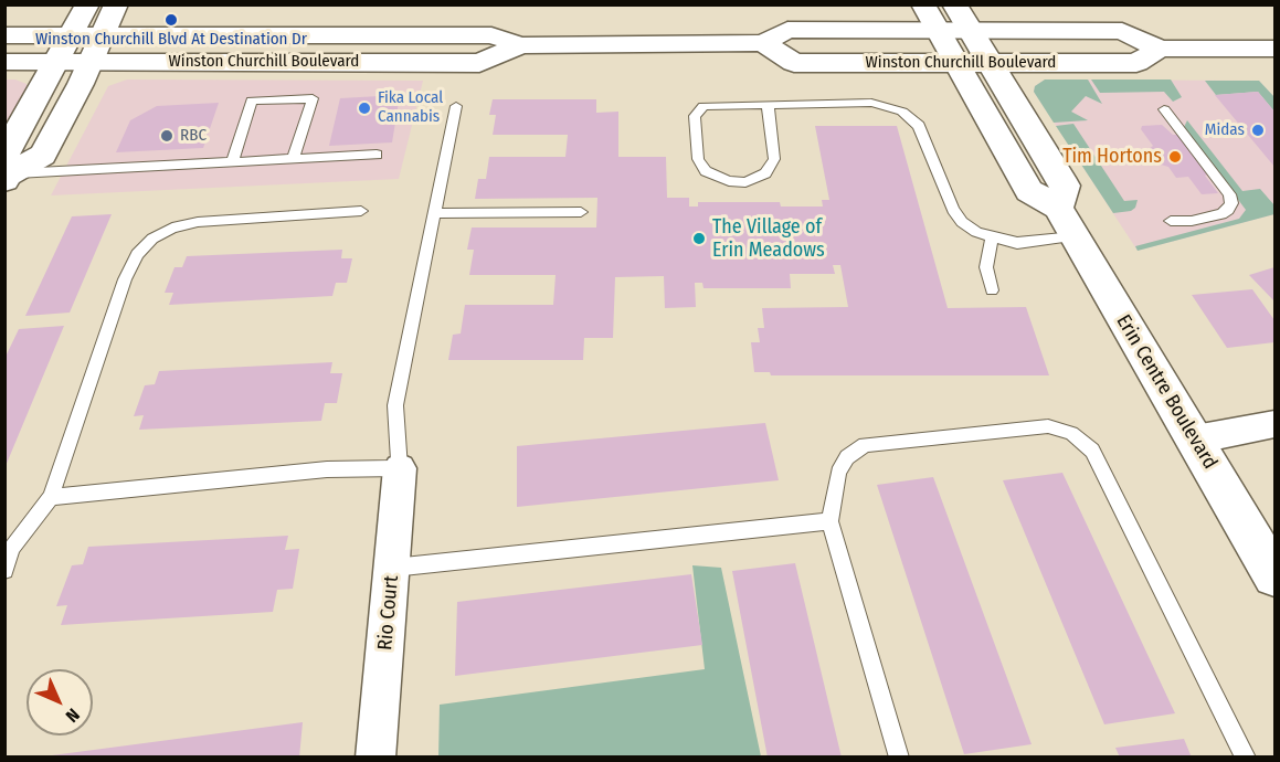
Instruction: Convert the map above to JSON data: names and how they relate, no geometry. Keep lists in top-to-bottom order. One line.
{"streets":{"main road":["Winston Churchill Boulevard","Erin Centre Boulevard"],"street":["Rio Court"]},"places":["Winston Churchill Blvd At Destination Dr","Fika Local Cannabis","Midas","RBC","Tim Hortons","The Village of Erin Meadows"],"north":"bottom right"}
